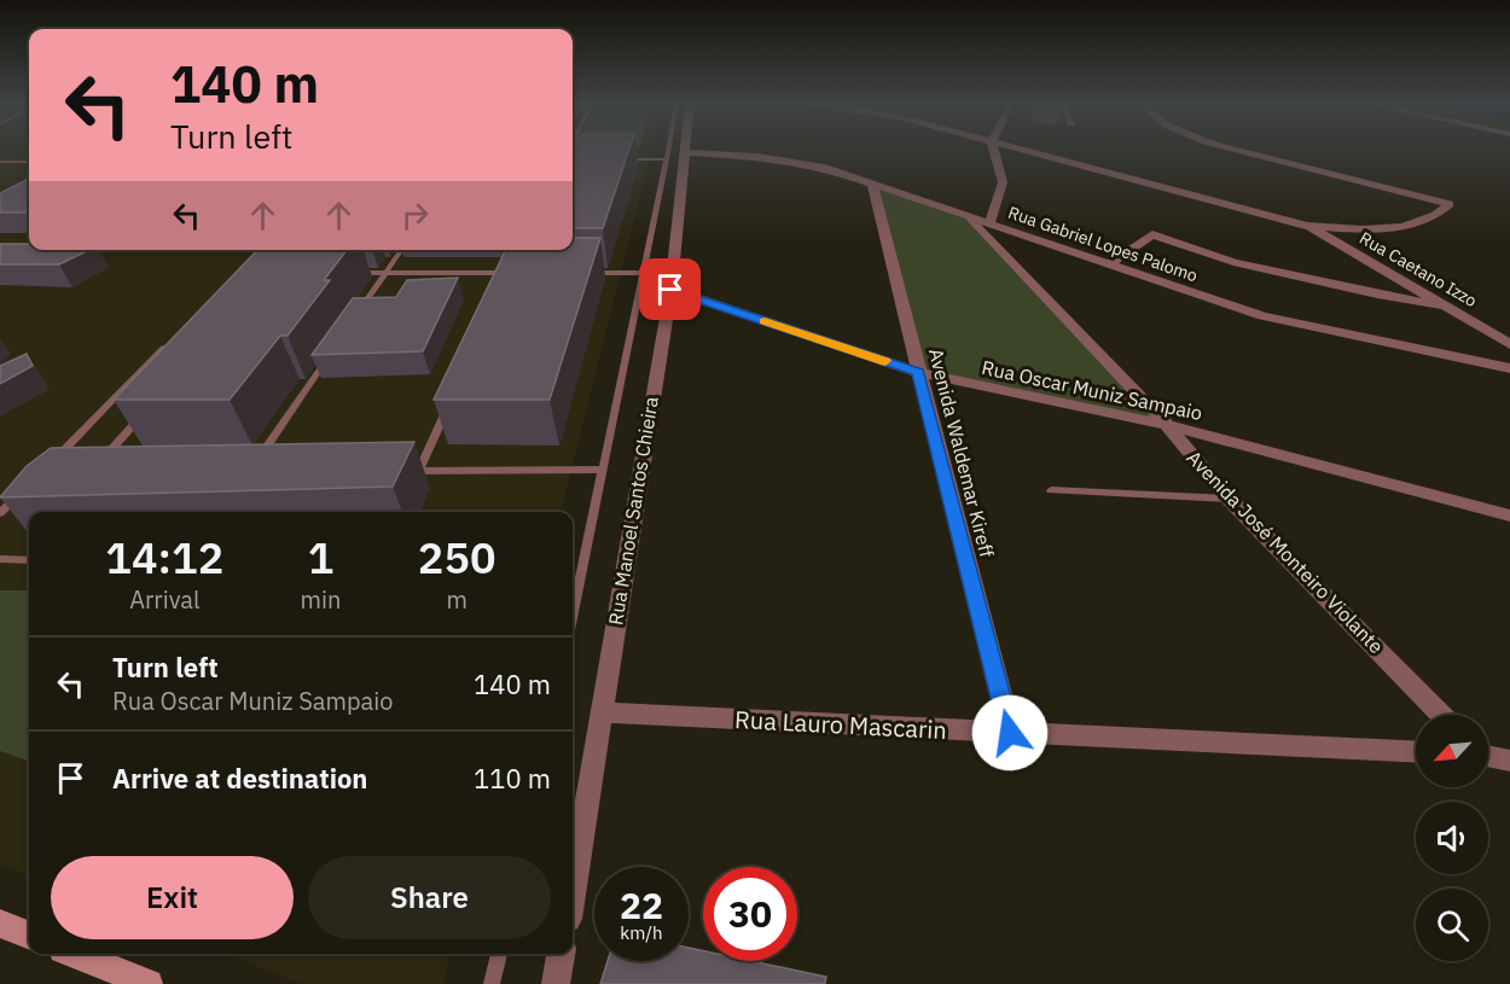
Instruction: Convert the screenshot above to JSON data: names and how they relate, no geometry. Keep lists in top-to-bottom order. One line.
{"streets":{"street":["Rua Gabriel Lopes Palomo","Rua Caetano Izzo","Rua Oscar Muniz Sampaio","Avenida Waldemar Kireff","Rua Manoel Santos Chieira","Avenida José Monteiro Violante","Rua Lauro Mascarin"]},"crossings":[["Rua Gabriel Lopes Palomo","Avenida Waldemar Kireff"],["Rua Gabriel Lopes Palomo","Rua Manoel Santos Chieira"],["Rua Gabriel Lopes Palomo","Avenida José Monteiro Violante"],["Rua Oscar Muniz Sampaio","Avenida Waldemar Kireff"],["Rua Oscar Muniz Sampaio","Rua Manoel Santos Chieira"],["Rua Oscar Muniz Sampaio","Avenida José Monteiro Violante"],["Avenida Waldemar Kireff","Rua Lauro Mascarin"],["Rua Manoel Santos Chieira","Rua Lauro Mascarin"]],"north":"bottom left","page":{"turn":["140 m","Turn left"],"eta":["14:12","Arrival","1","min","250","m"],"list":[{"name":"Turn left","note":"Rua Oscar Muniz Sampaio","value":"140 m"},{"name":"Arrive at destination","value":"110 m"}],"buttons":["Exit","Share"],"speed":"22 km/h","limit":"30"}}
